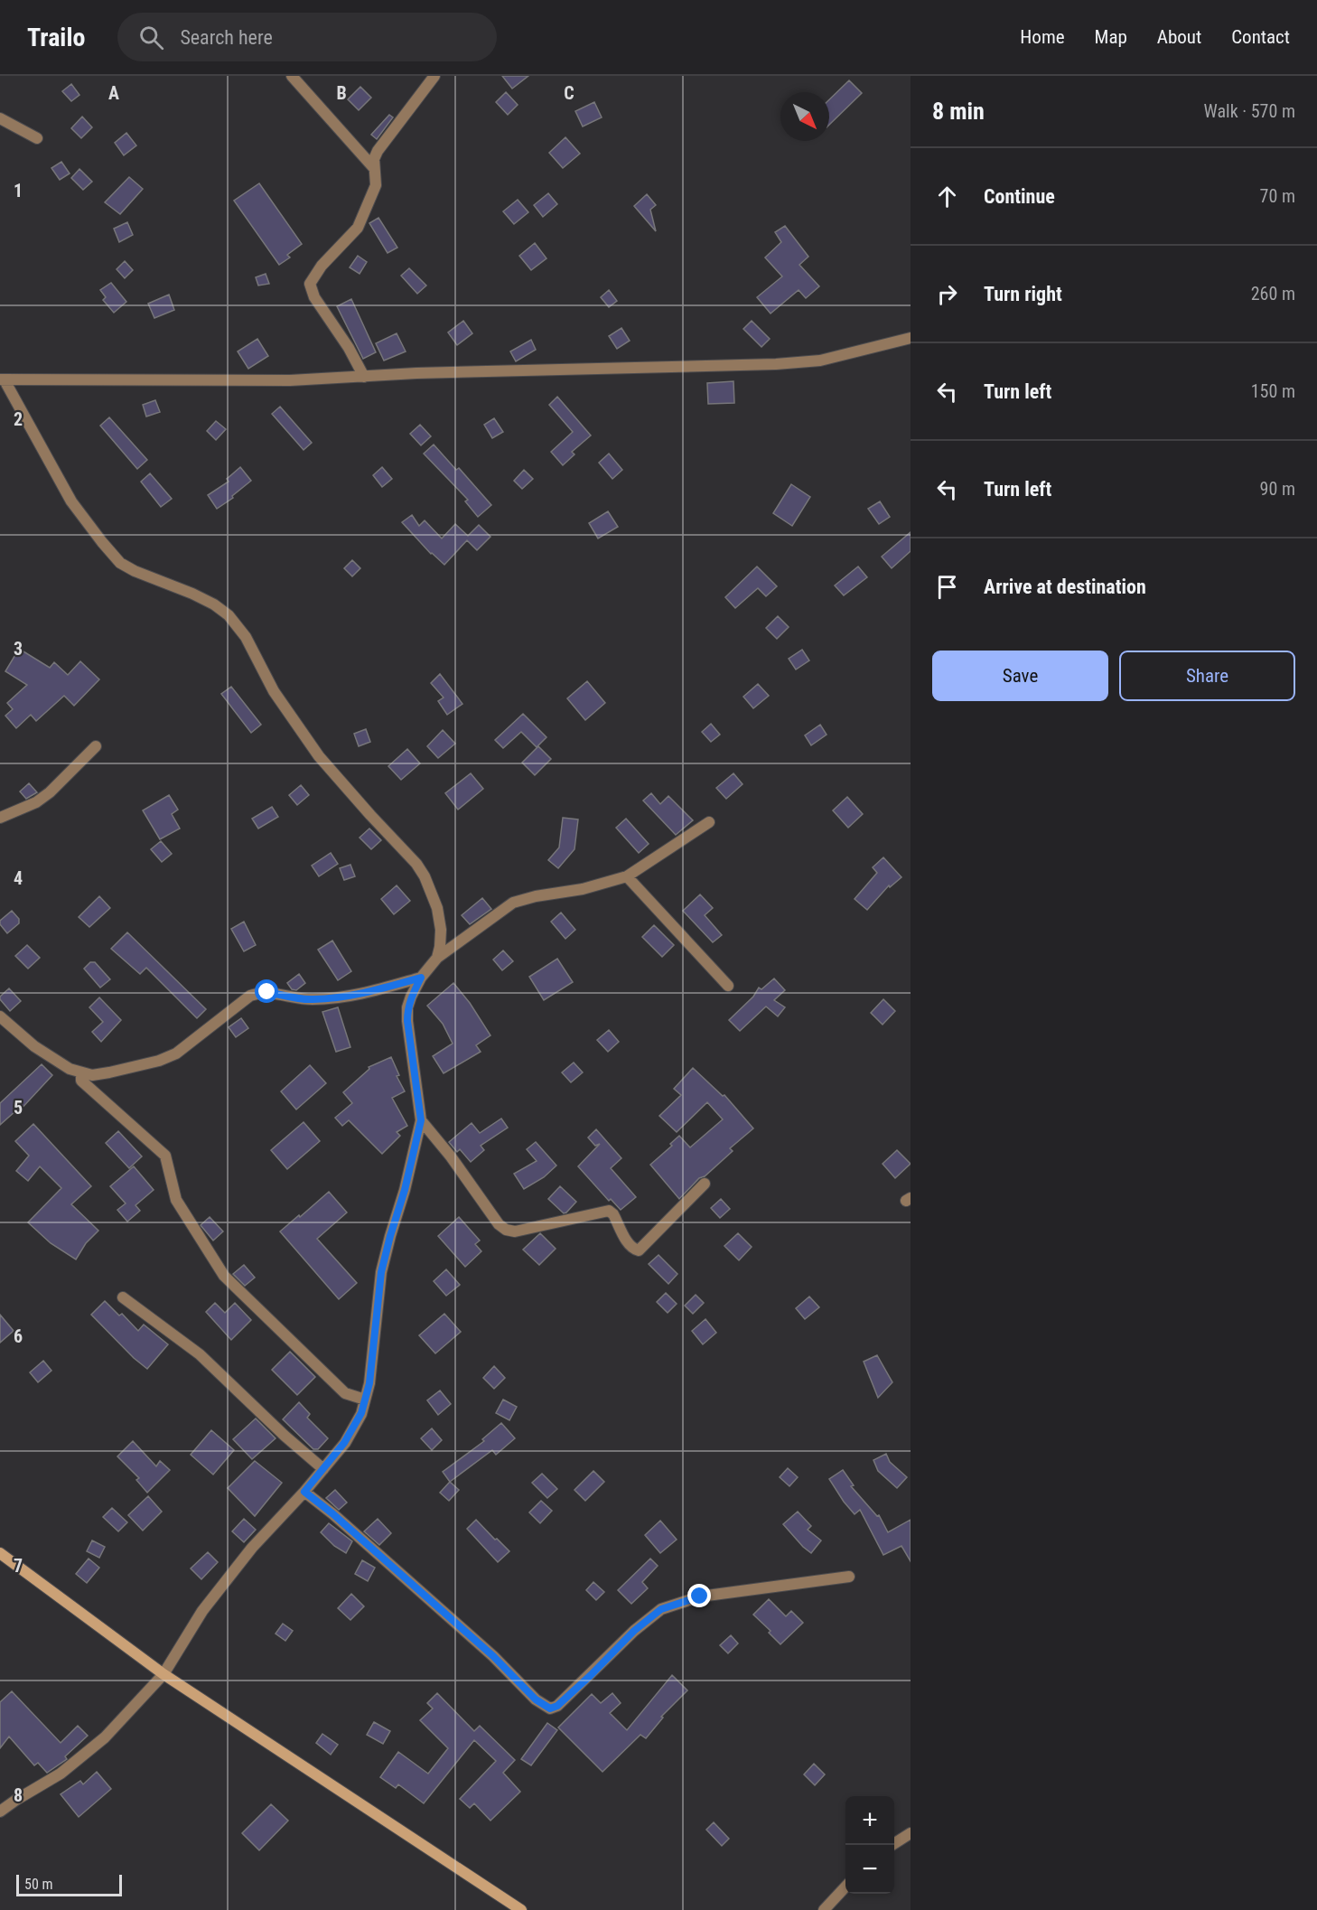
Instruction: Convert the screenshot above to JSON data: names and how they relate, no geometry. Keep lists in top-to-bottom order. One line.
{"scale_bar":"50 m","north":"bottom right","page":{"header":"Trailo","search":"Search here","nav":["Home","Map","About","Contact"],"heading":["8 min","Walk · 570 m"],"list":[["Continue","70 m"],["Turn right","260 m"],["Turn left","150 m"],["Turn left","90 m"],"Arrive at destination"],"buttons":["Save","Share"],"map_buttons":["+","−"],"scale":"50 m"},"grid":{"columns":["A","B","C"],"rows":["1","2","3","4","5","6","7","8"]}}
